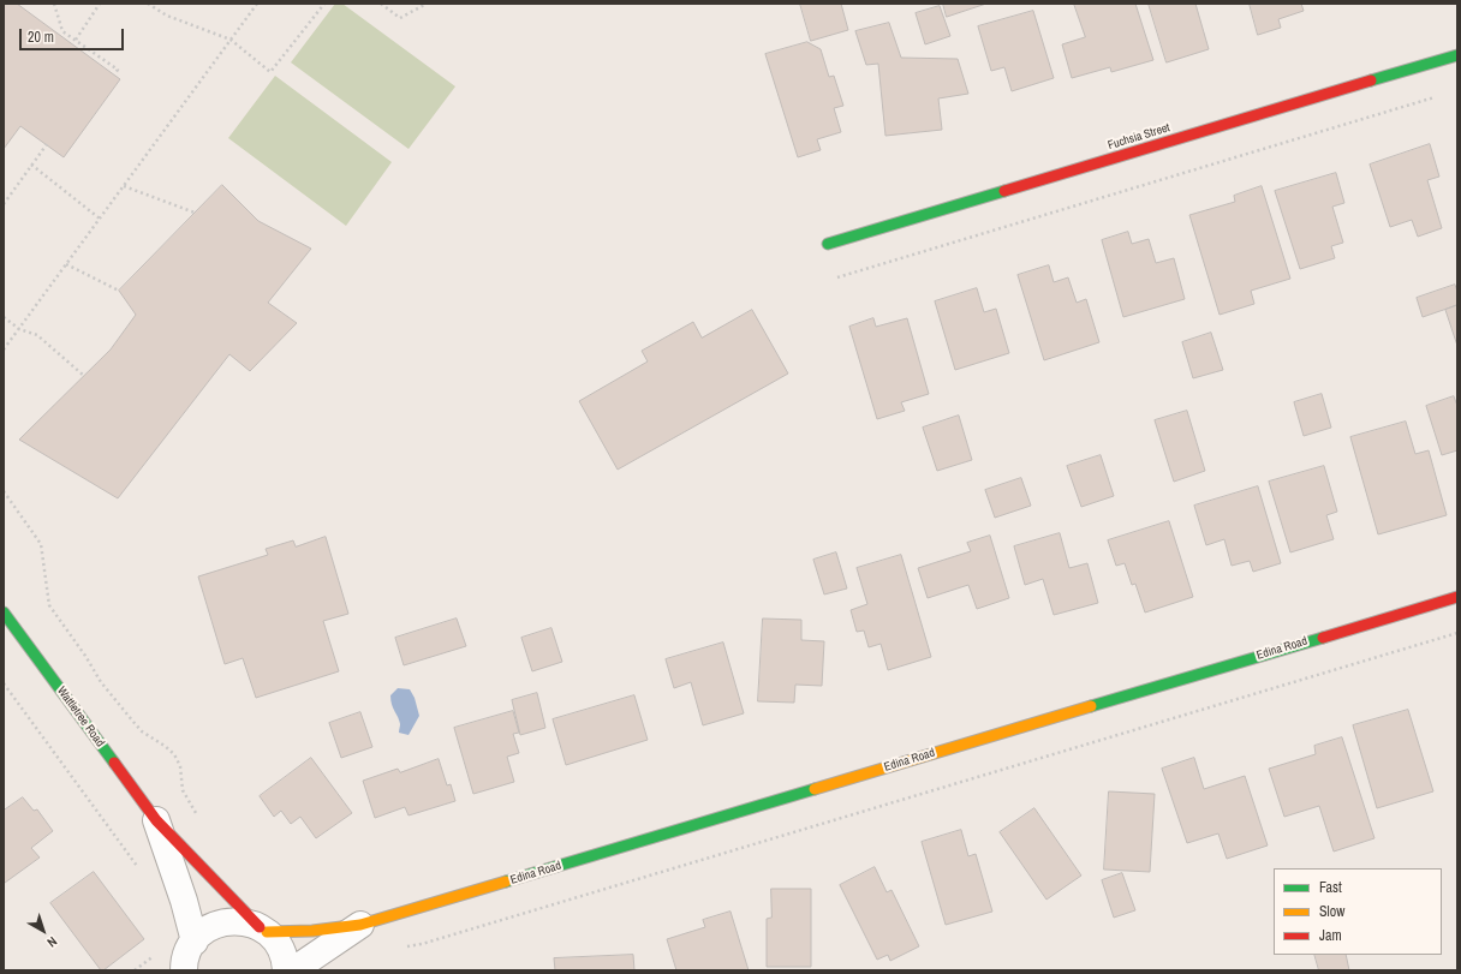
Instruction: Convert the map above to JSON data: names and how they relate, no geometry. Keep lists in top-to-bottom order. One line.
{"streets":{"street":["Fuchsia Street","Edina Road","Wattletree Road"]},"crossings":[["Edina Road","Wattletree Road"]],"legend":["Fast","Slow","Jam"],"scale_bar":"20 m","north":"bottom right"}
